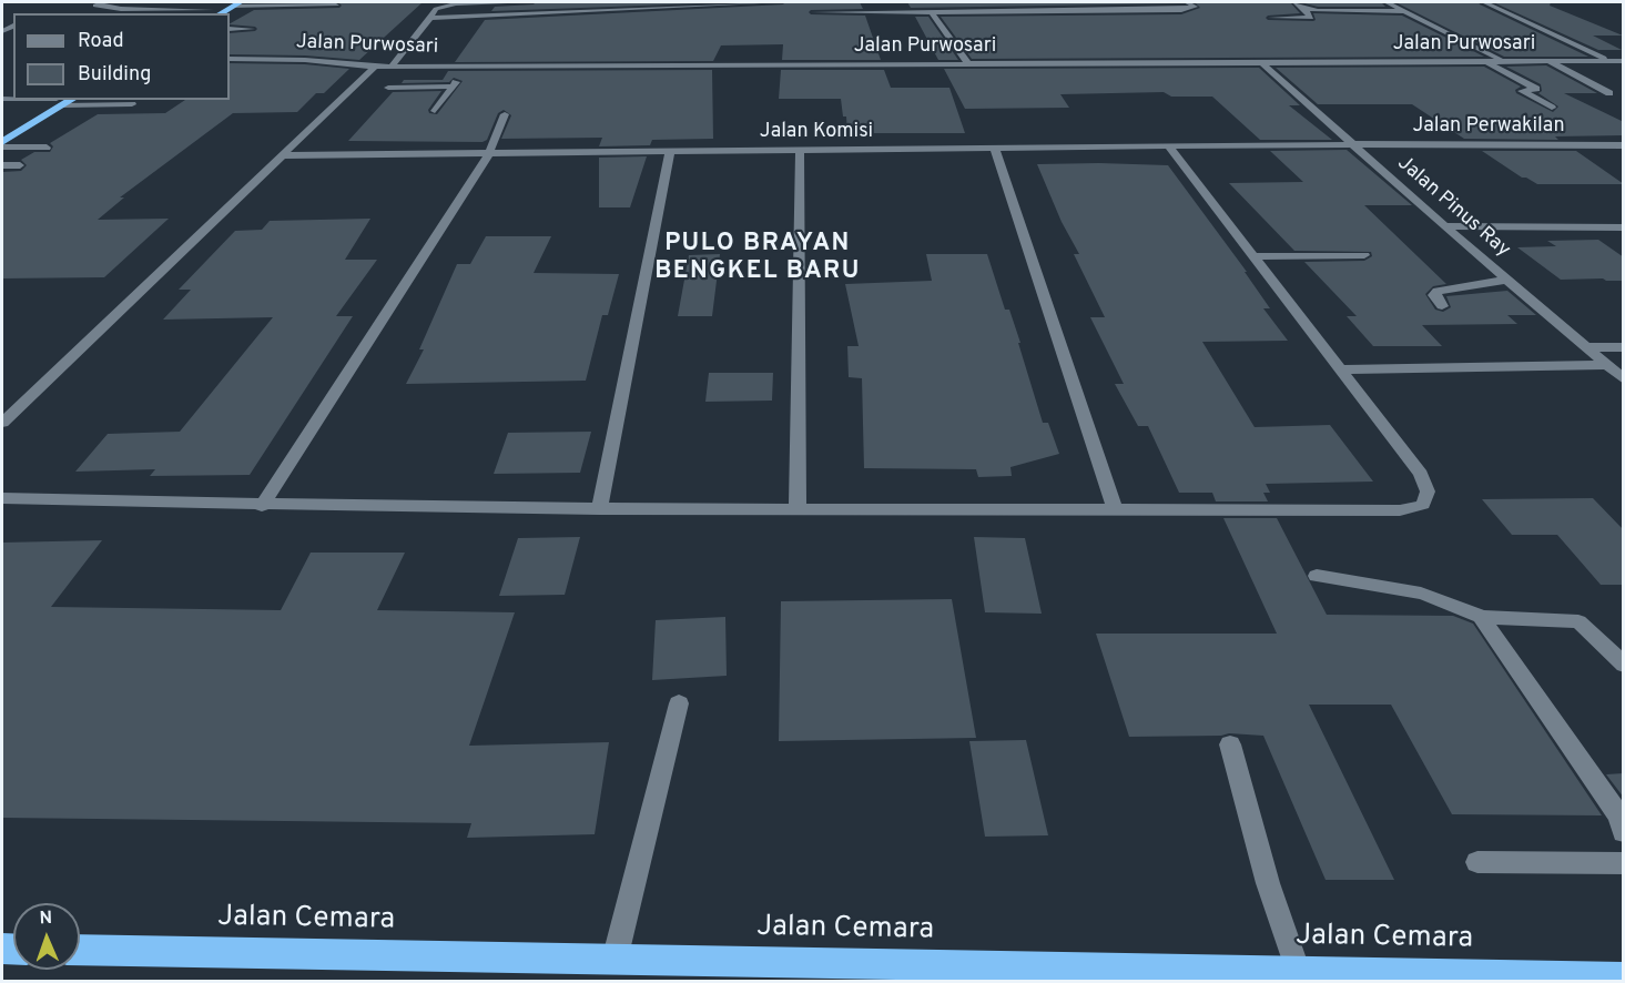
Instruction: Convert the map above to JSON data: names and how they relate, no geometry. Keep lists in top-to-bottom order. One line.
{"streets":{"highway":["Jalan Cemara"],"street":["Jalan Purwosari","Jalan Perwakilan","Jalan Komisi","Jalan Pinus Ray"]},"crossings":[["Jalan Purwosari","Jalan Pinus Ray"],["Jalan Perwakilan","Jalan Komisi"],["Jalan Perwakilan","Jalan Pinus Ray"],["Jalan Komisi","Jalan Pinus Ray"]],"districts":["PULO BRAYAN BENGKEL BARU"],"legend":["Road","Building"],"north":"top"}
